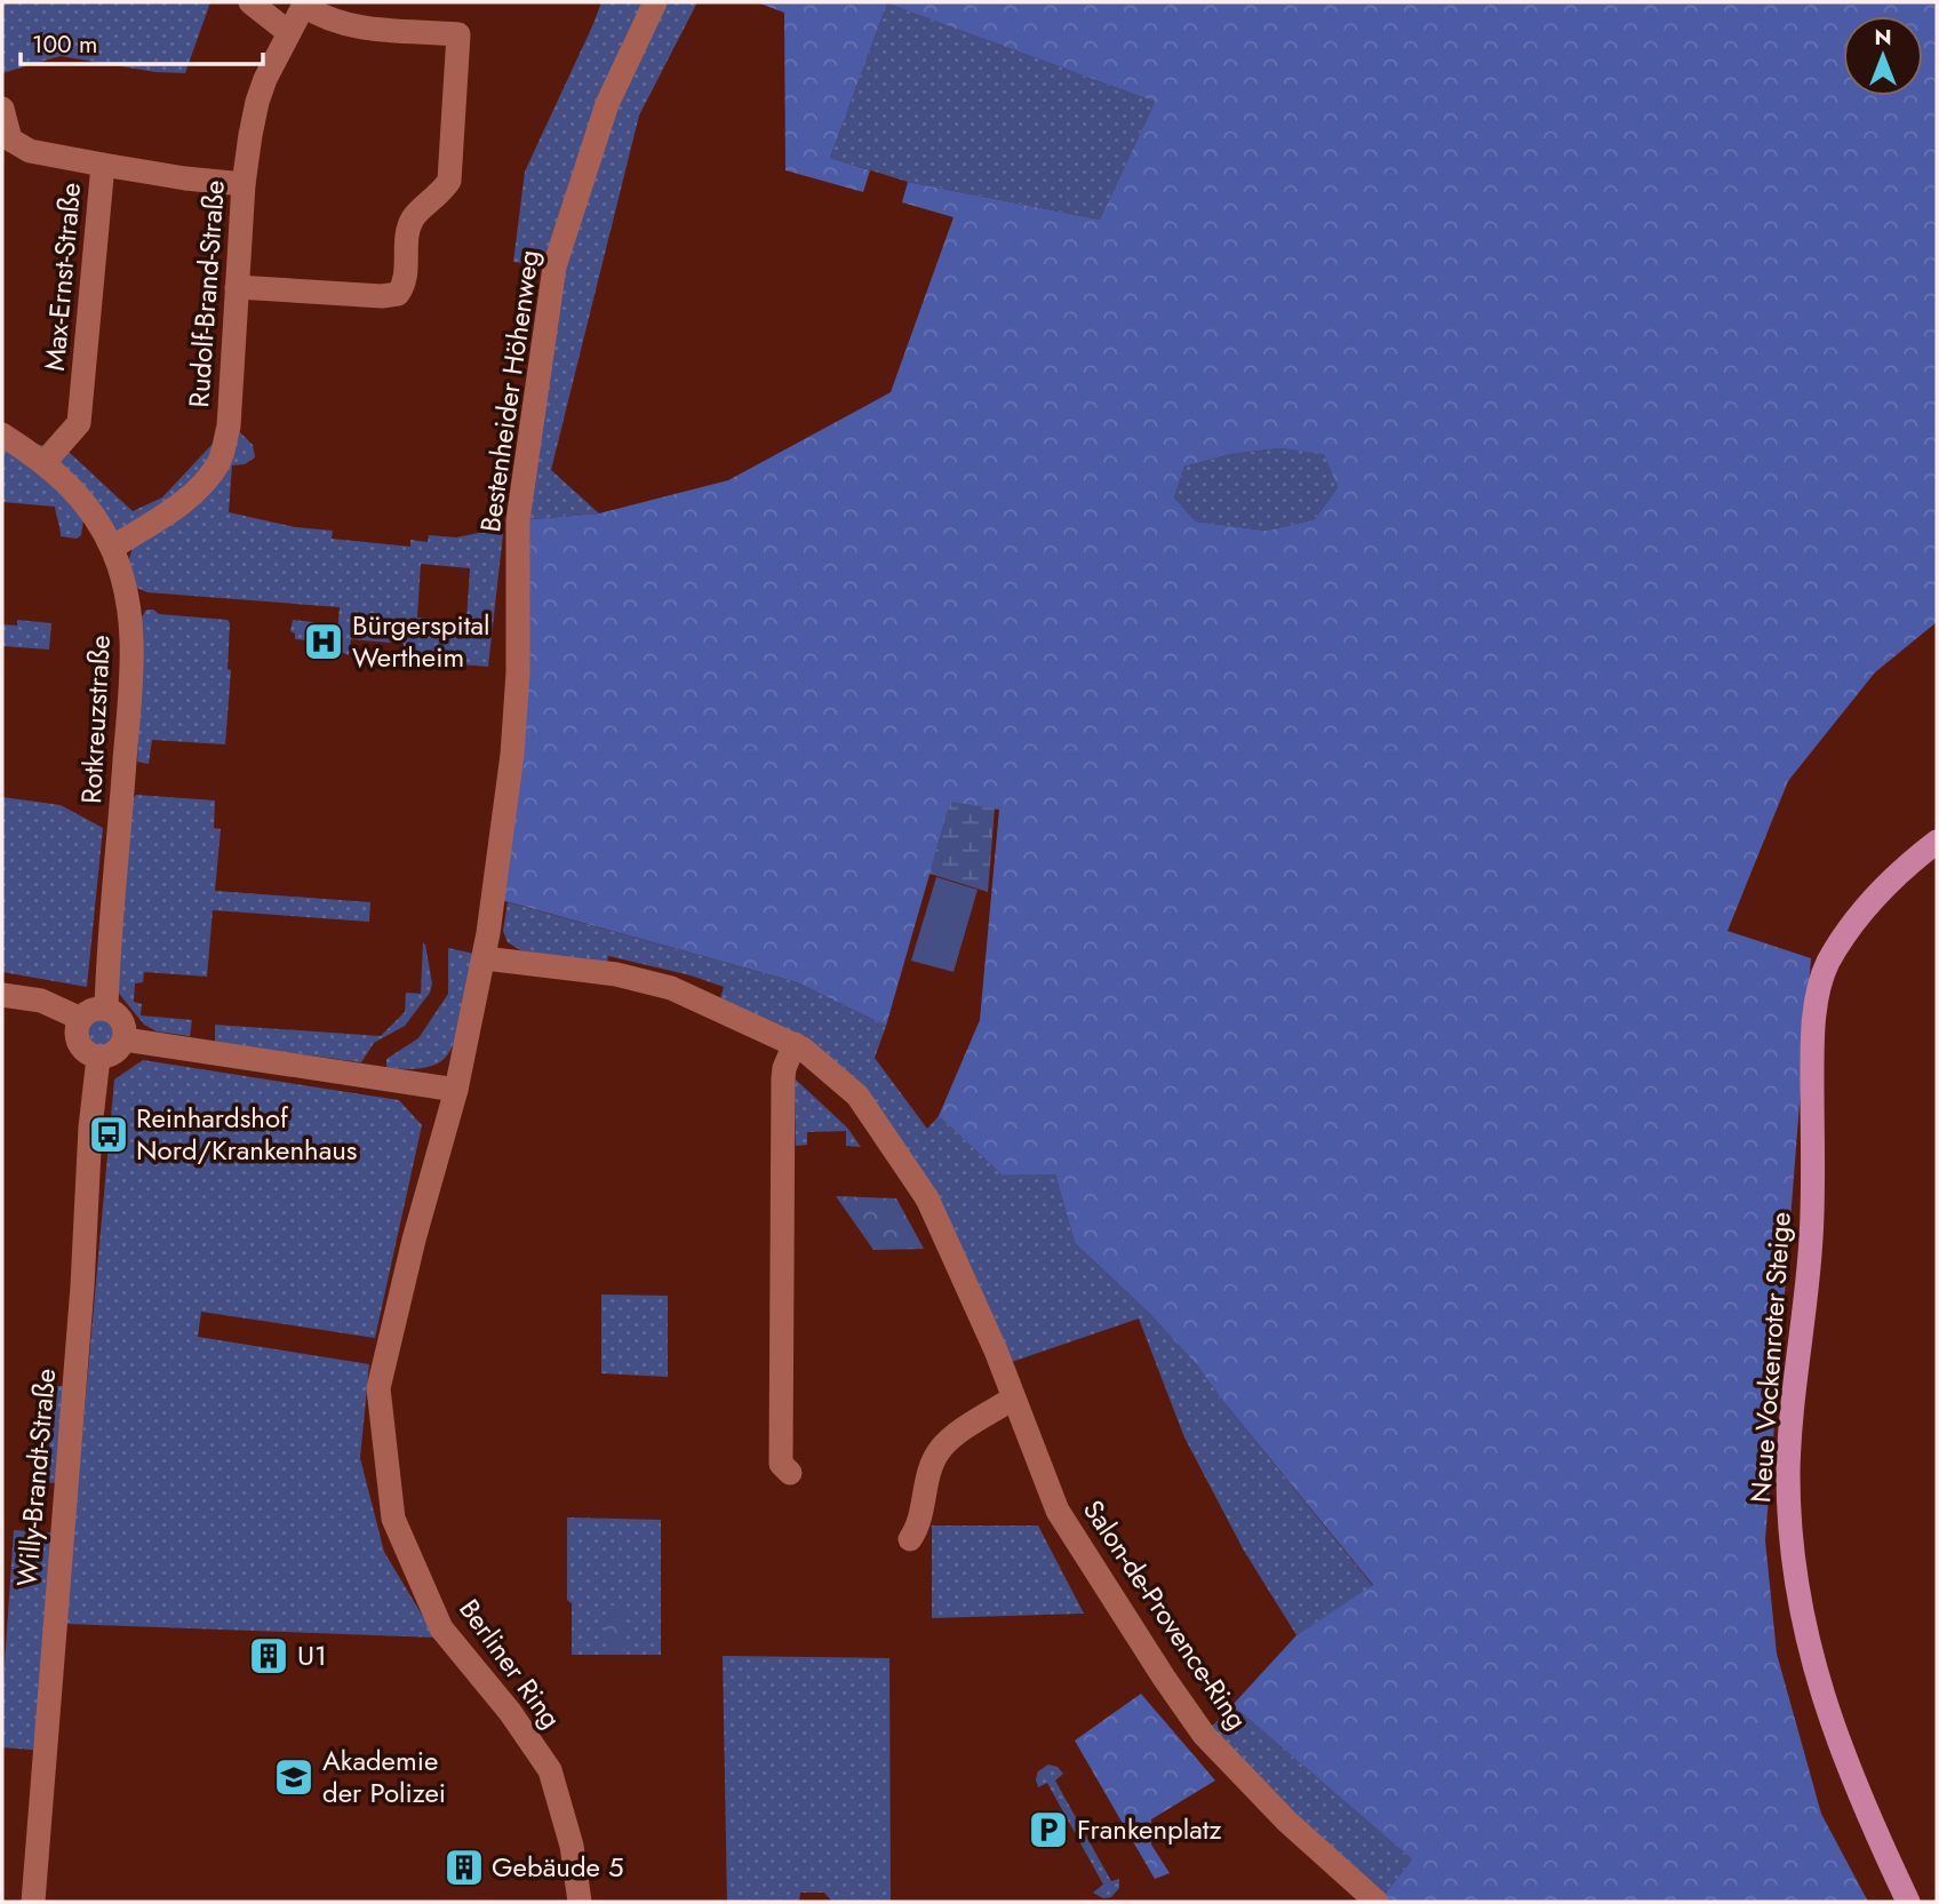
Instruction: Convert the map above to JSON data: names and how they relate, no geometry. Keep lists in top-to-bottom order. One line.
{"streets":{"main road":["Neue Vockenroter Steige"],"street":["Max-Ernst-Straße","Rudolf-Brand-Straße","Bestenheider Höhenweg","Rotkreuzstraße","Willy-Brandt-Straße","Salon-de-Provence-Ring","Berliner Ring"]},"crossings":[["Max-Ernst-Straße","Rotkreuzstraße"],["Rudolf-Brand-Straße","Rotkreuzstraße"],["Bestenheider Höhenweg","Salon-de-Provence-Ring"],["Bestenheider Höhenweg","Berliner Ring"],["Rotkreuzstraße","Willy-Brandt-Straße"]],"places":{"hospital":["Bürgerspital Wertheim"],"bus stop":["Reinhardshof Nord/Krankenhaus"],"building":["U1","Gebäude 5"],"school or university":["Akademie der Polizei"],"parking":["Frankenplatz"]},"scale_bar":"100 m","north":"top"}
